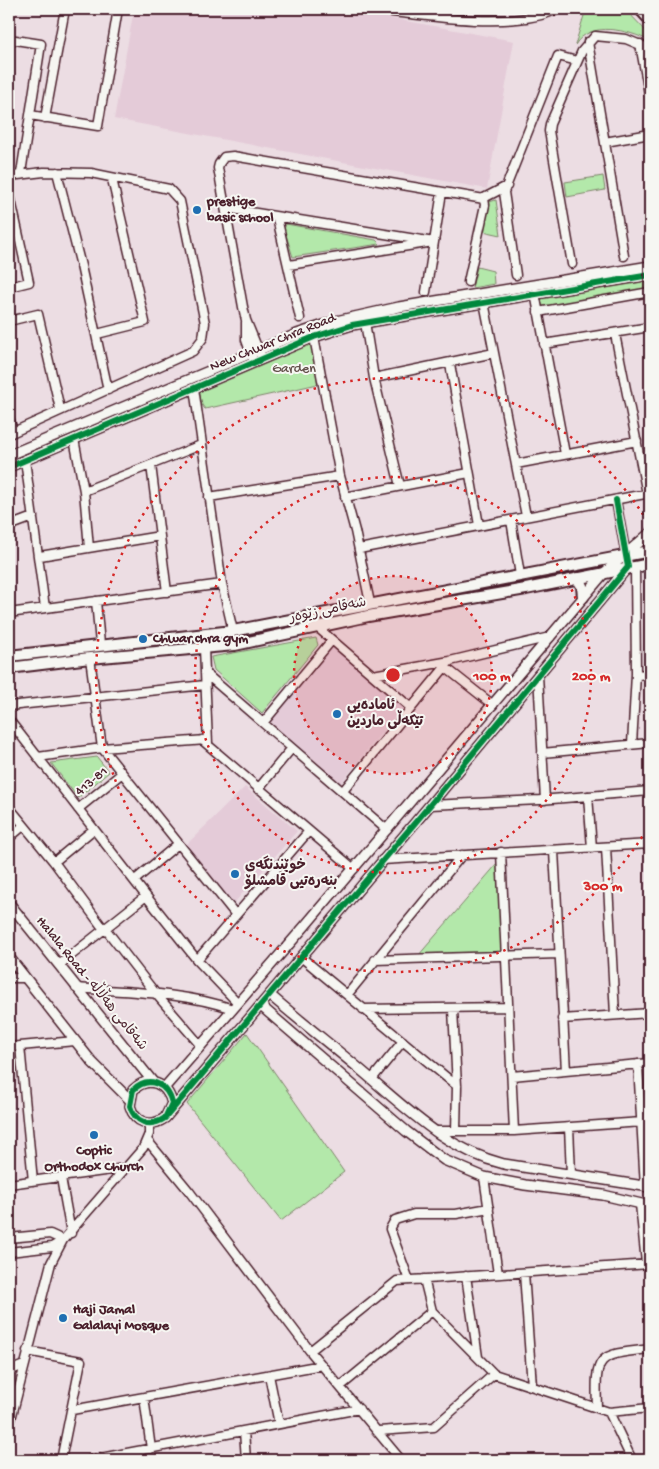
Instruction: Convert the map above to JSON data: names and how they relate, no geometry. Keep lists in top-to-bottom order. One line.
{"streets":{"main road":["شەقامی زێوەر"],"street":["New Chwar Chra Road","413-81","Halala Road - شەقامی هەڵاڵە"]},"parks":["Garden"],"places":["prestige basic school","Chwar chra gym","ئامادەیی تێکەڵی ماردین","خوێندنگەی بنەرەتیی قامشلۆ","Coptic Orthodox Church","Haji Jamal Galalayi Mosque"],"rings":["100 m","200 m","300 m"]}
